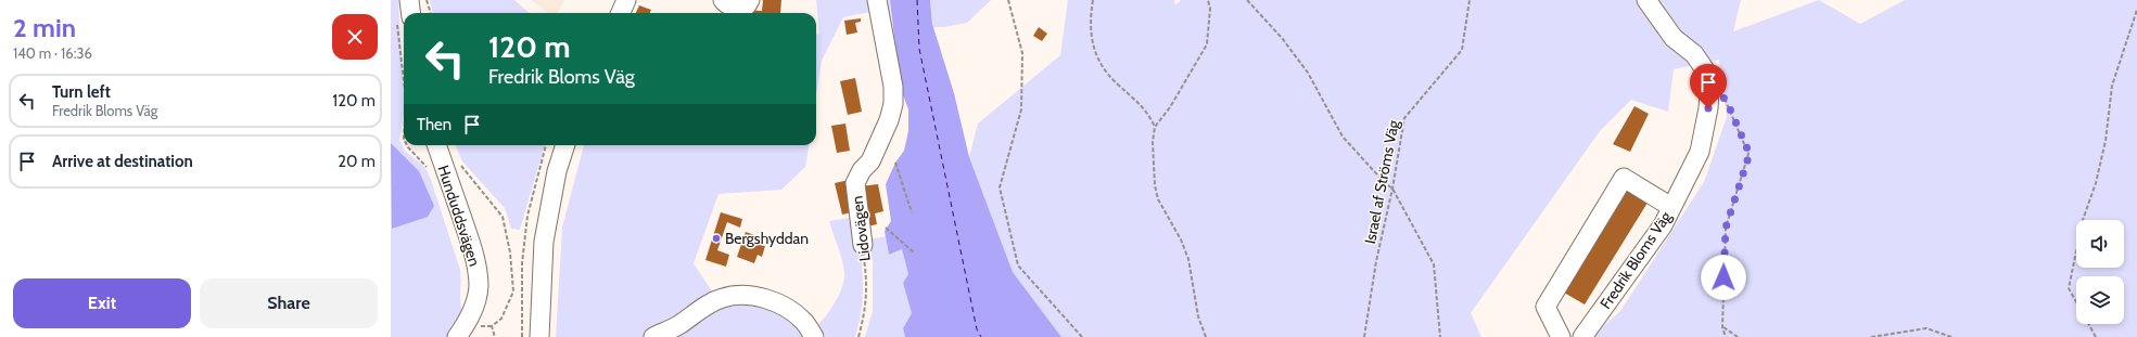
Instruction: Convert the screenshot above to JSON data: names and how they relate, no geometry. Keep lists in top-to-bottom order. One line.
{"streets":{"street":["Hunduddsvägen","Lidovägen","Fredrik Bloms Väg"],"path":["Israel af Ströms Väg"]},"places":["Bergshyddan"],"page":{"heading":["2 min","140 m · 16:36"],"turn":["120 m","Fredrik Bloms Väg"],"list":[{"name":"Turn left","note":"Fredrik Bloms Väg","value":"120 m"},{"name":"Arrive at destination","value":"20 m"}],"then":"Then","buttons":["Exit","Share"]}}
